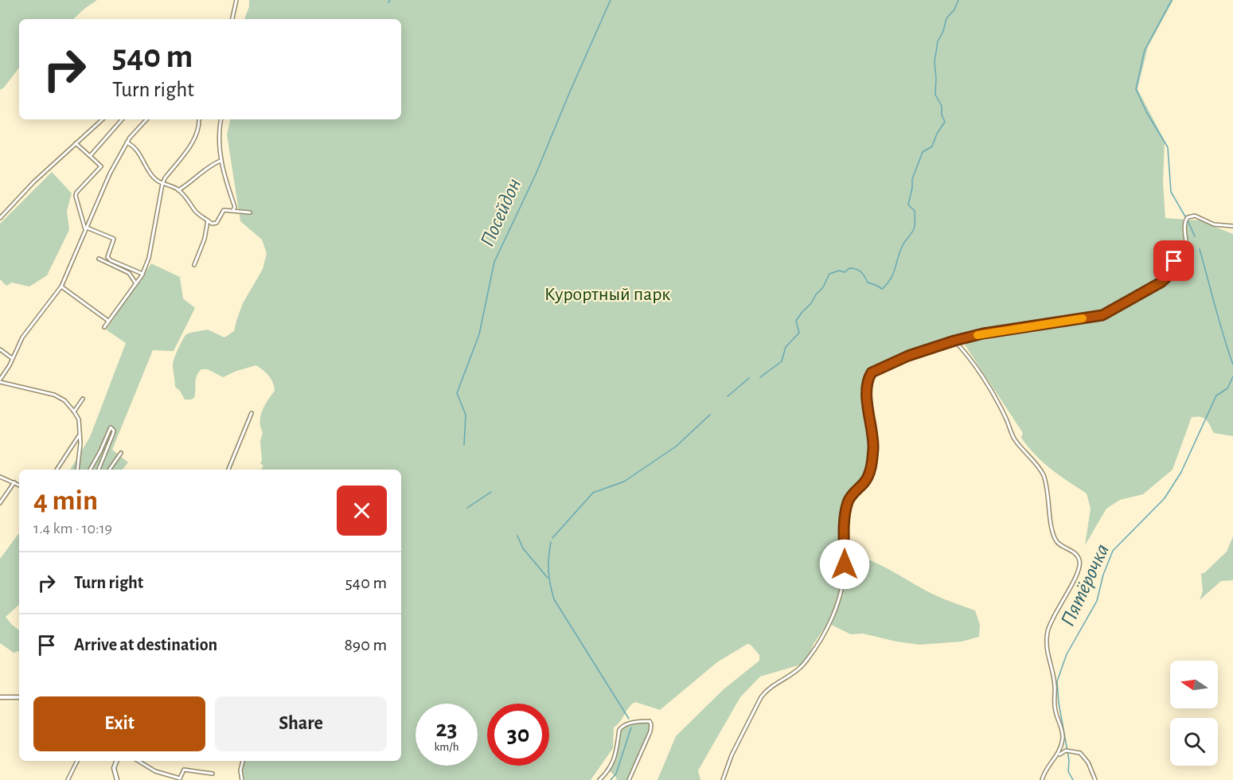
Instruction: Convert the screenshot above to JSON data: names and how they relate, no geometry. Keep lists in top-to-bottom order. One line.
{"water":["Посейдон","Пятёрочка"],"parks":["Курортный парк"],"north":"left","page":{"turn":["540 m","Turn right"],"heading":["4 min","1.4 km · 10:19"],"list":[{"name":"Turn right","value":"540 m"},{"name":"Arrive at destination","value":"890 m"}],"buttons":["Exit","Share"],"speed":"23 km/h","limit":"30"}}
